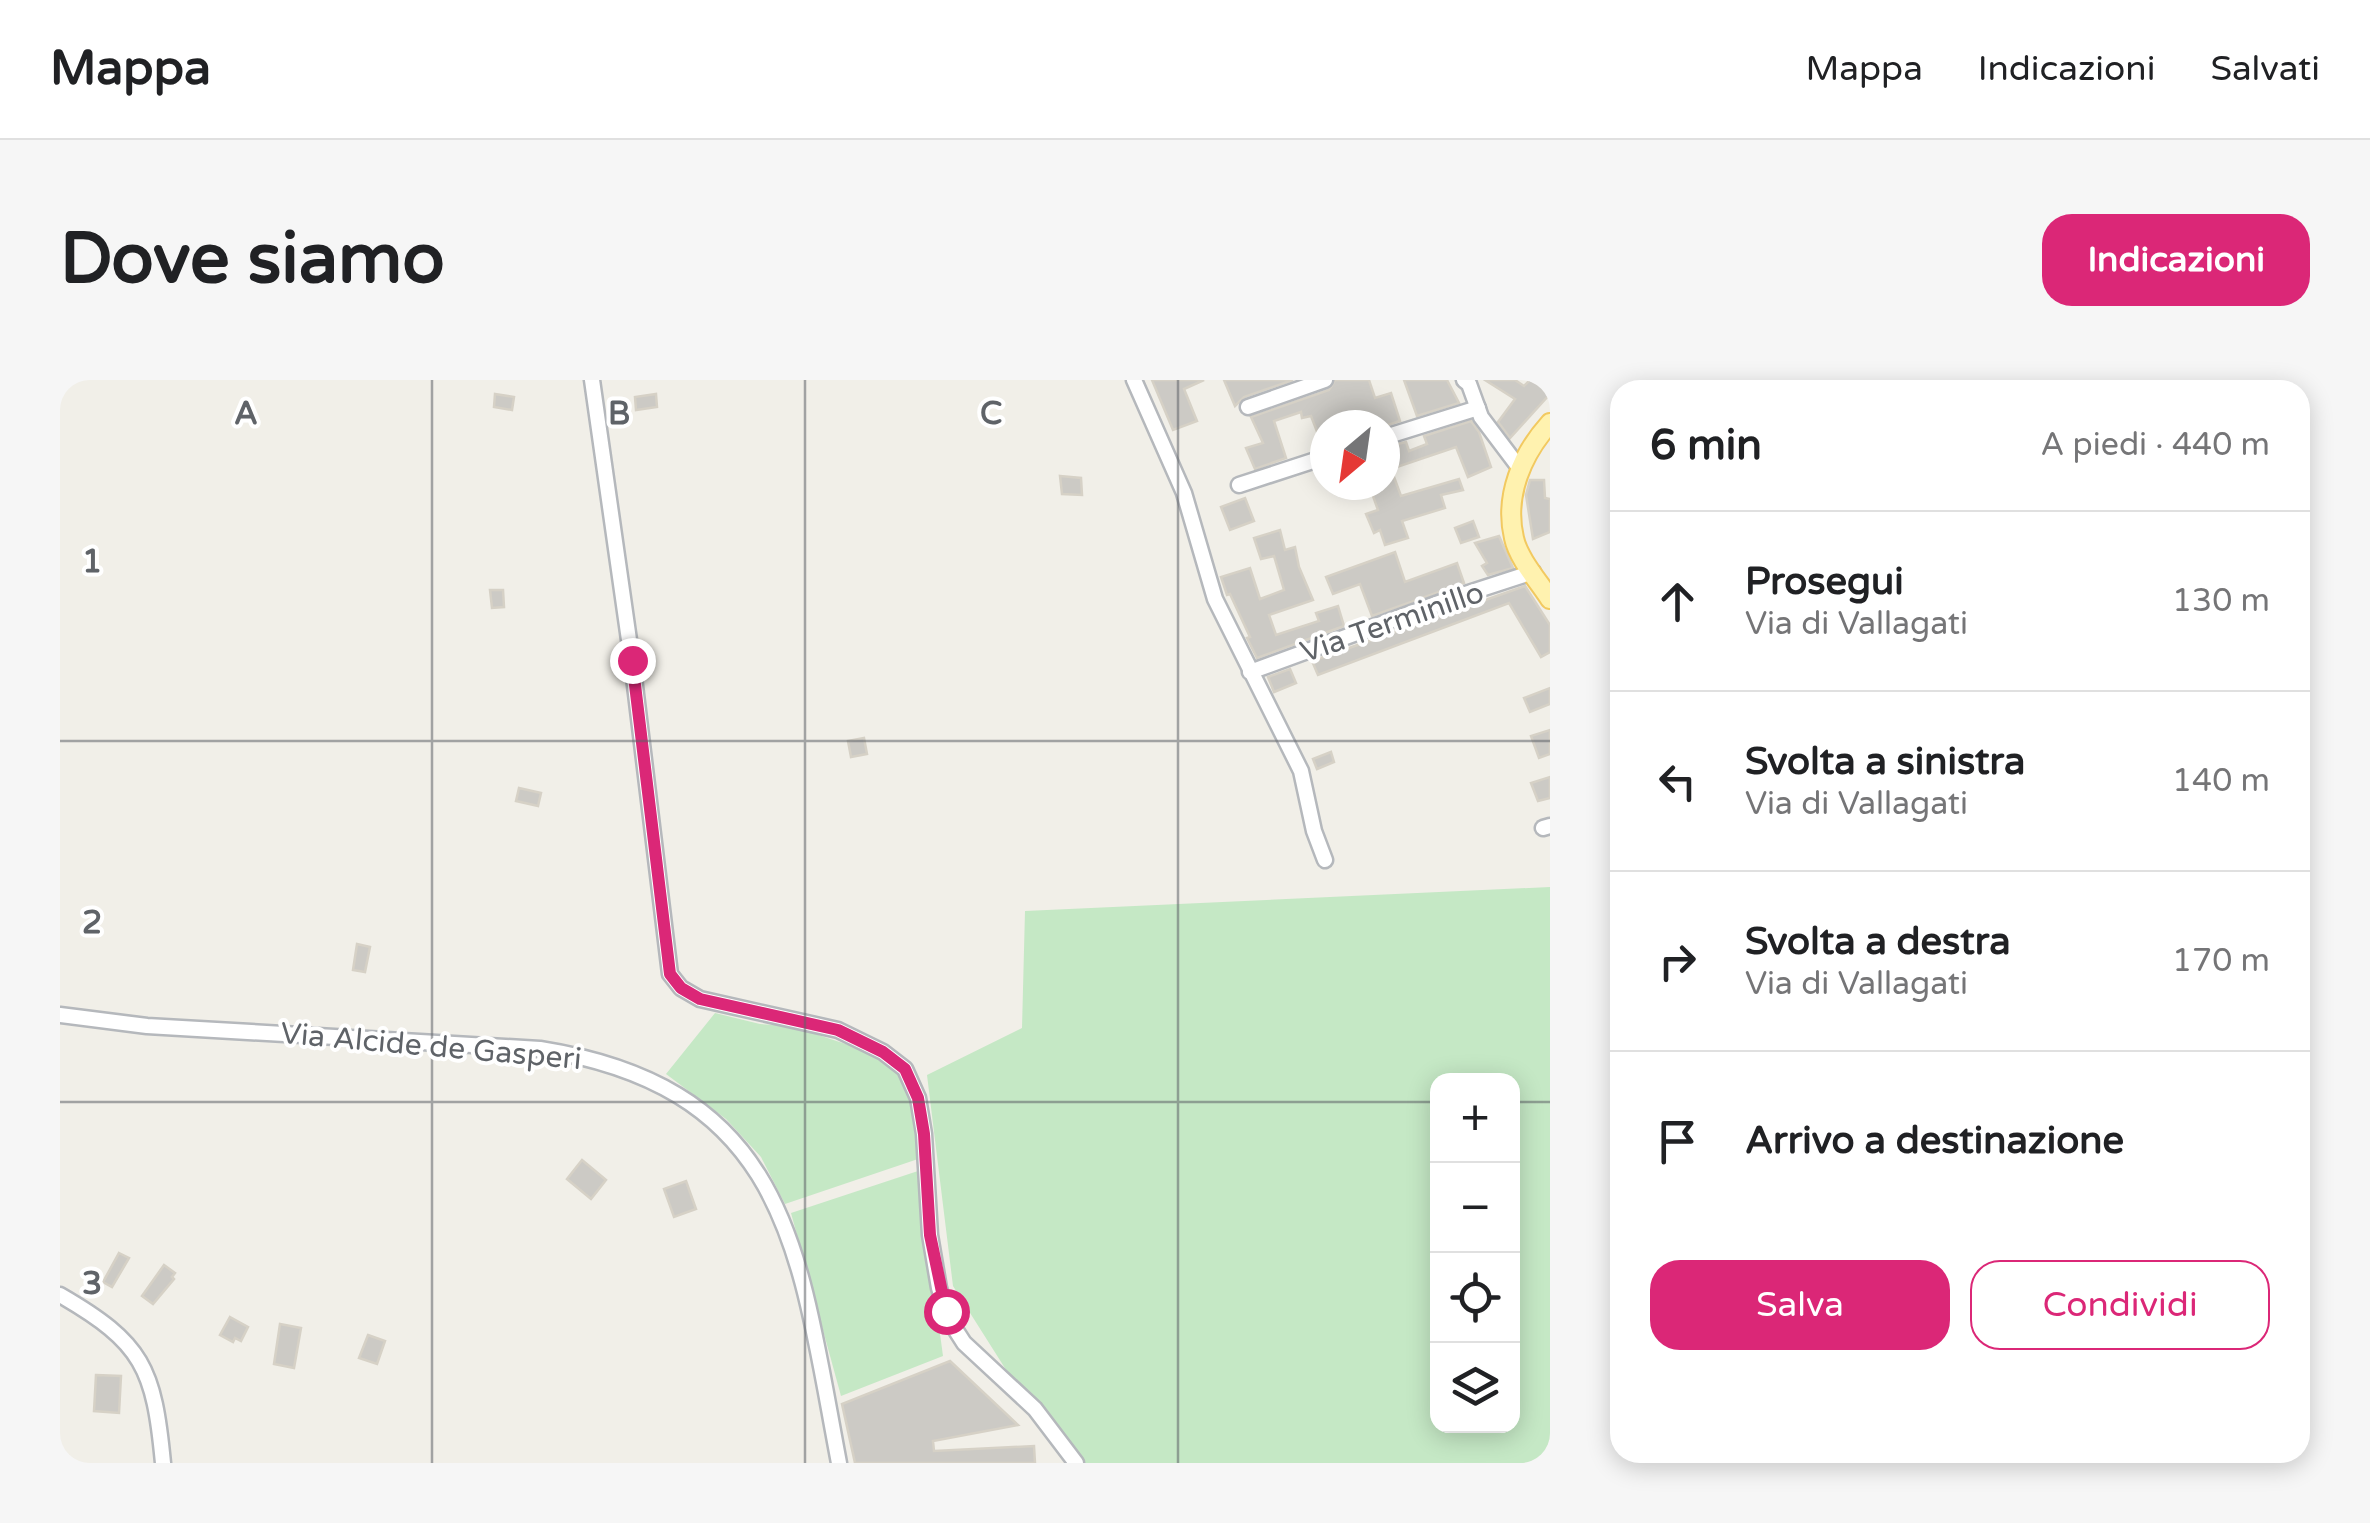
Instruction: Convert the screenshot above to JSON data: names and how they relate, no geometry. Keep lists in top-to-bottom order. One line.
{"streets":{"street":["Via Terminillo","Via Alcide de Gasperi"]},"north":"bottom left","page":{"header":"Mappa","nav":["Mappa","Indicazioni","Salvati"],"buttons":["Indicazioni",["Salva","Condividi"]],"title":"Dove siamo","heading":["6 min","A piedi · 440 m"],"list":[["Prosegui","Via di Vallagati","130 m"],["Svolta a sinistra","Via di Vallagati","140 m"],["Svolta a destra","Via di Vallagati","170 m"],"Arrivo a destinazione"],"map_buttons":["+","−"]},"grid":{"columns":["A","B","C"],"rows":["1","2","3"]}}
